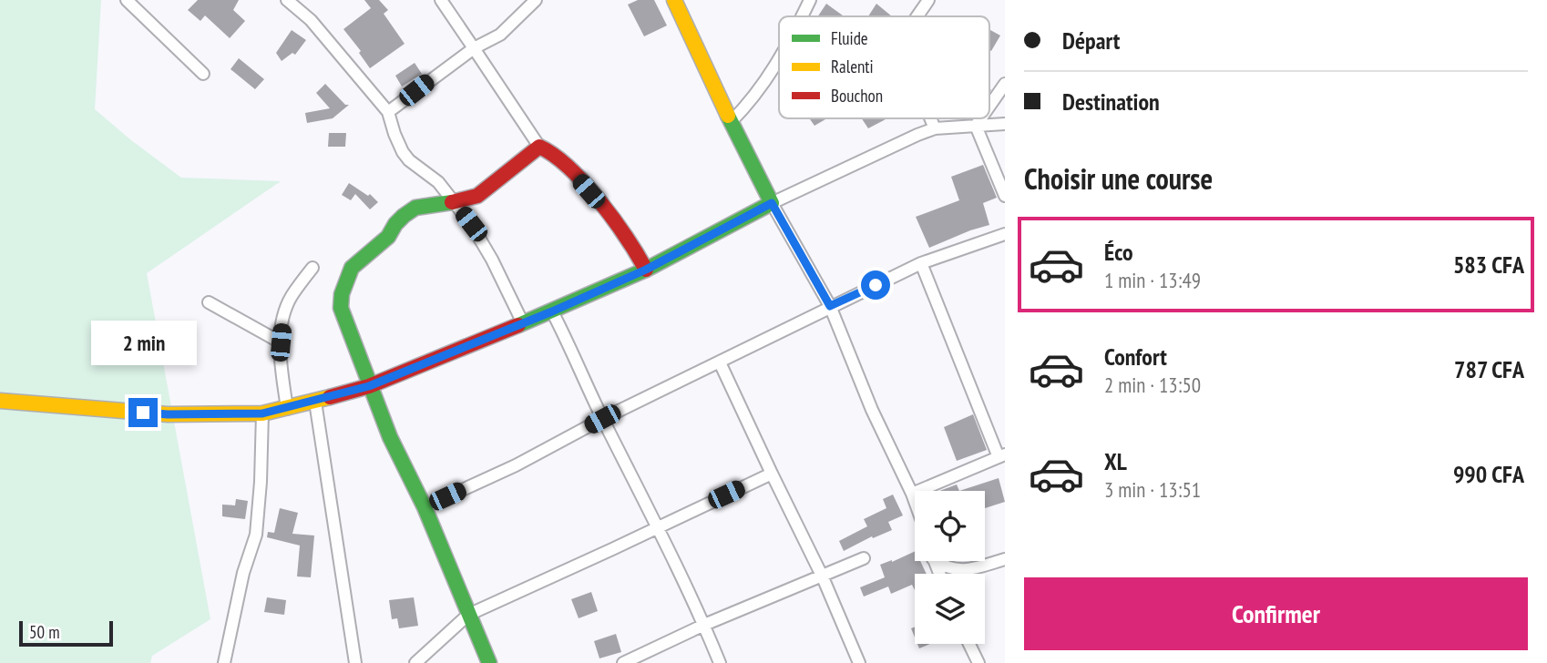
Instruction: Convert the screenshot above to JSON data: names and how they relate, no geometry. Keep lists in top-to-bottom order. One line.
{"legend":["Fluide","Ralenti","Bouchon"],"scale_bar":"50 m","page":{"banner":["Départ","Destination"],"heading":"Choisir une course","list":[{"name":"Éco","note":"1 min · 13:49","value":"583 CFA"},{"name":"Confort","note":"2 min · 13:50","value":"787 CFA"},{"name":"XL","note":"3 min · 13:51","value":"990 CFA"}],"bubble":"2 min","buttons":"Confirmer","scale":"50 m"}}
